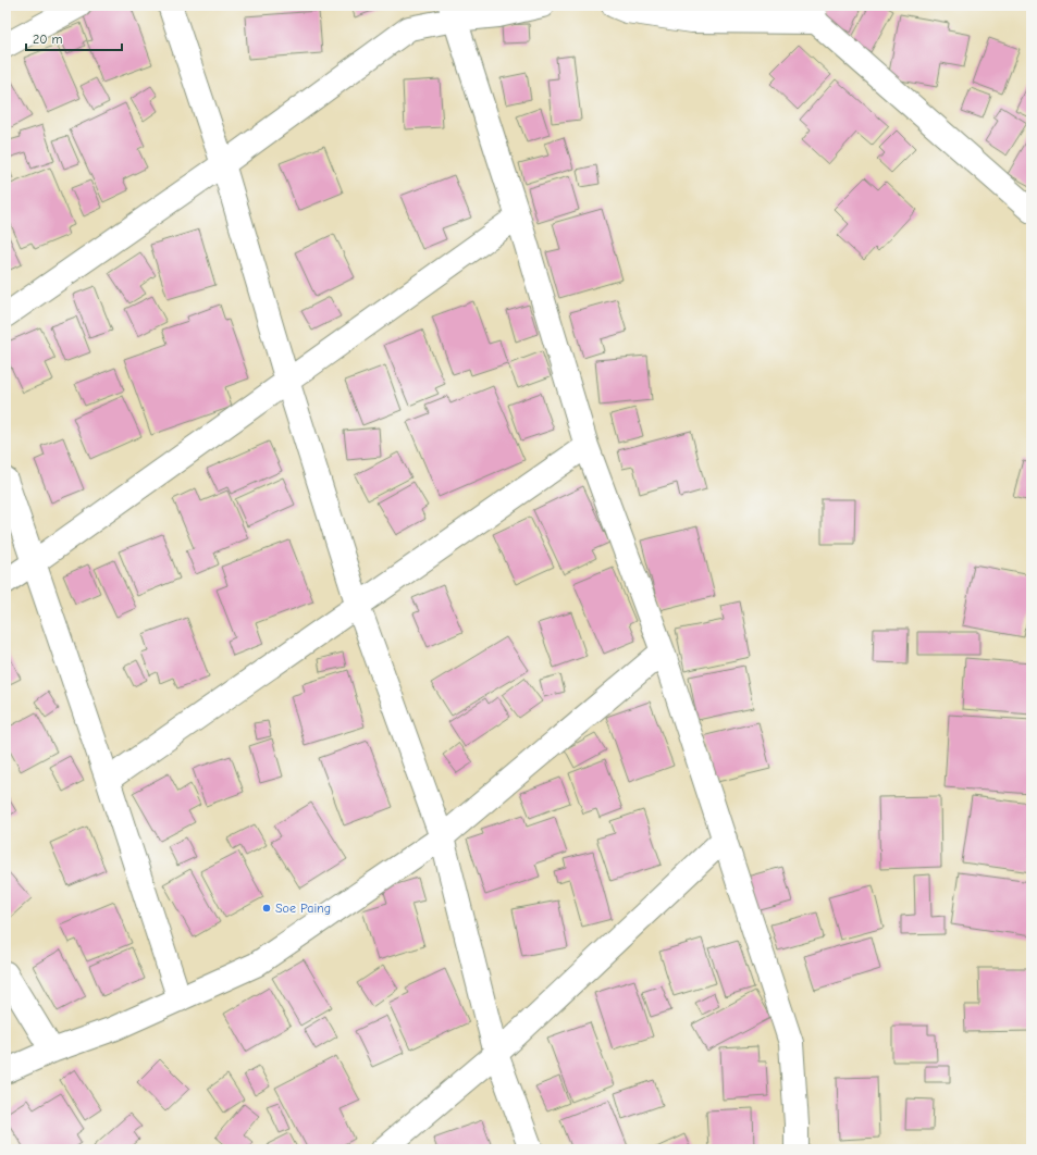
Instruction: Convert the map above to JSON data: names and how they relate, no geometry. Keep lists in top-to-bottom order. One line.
{"places":["Soe Paing"],"scale_bar":"20 m"}
